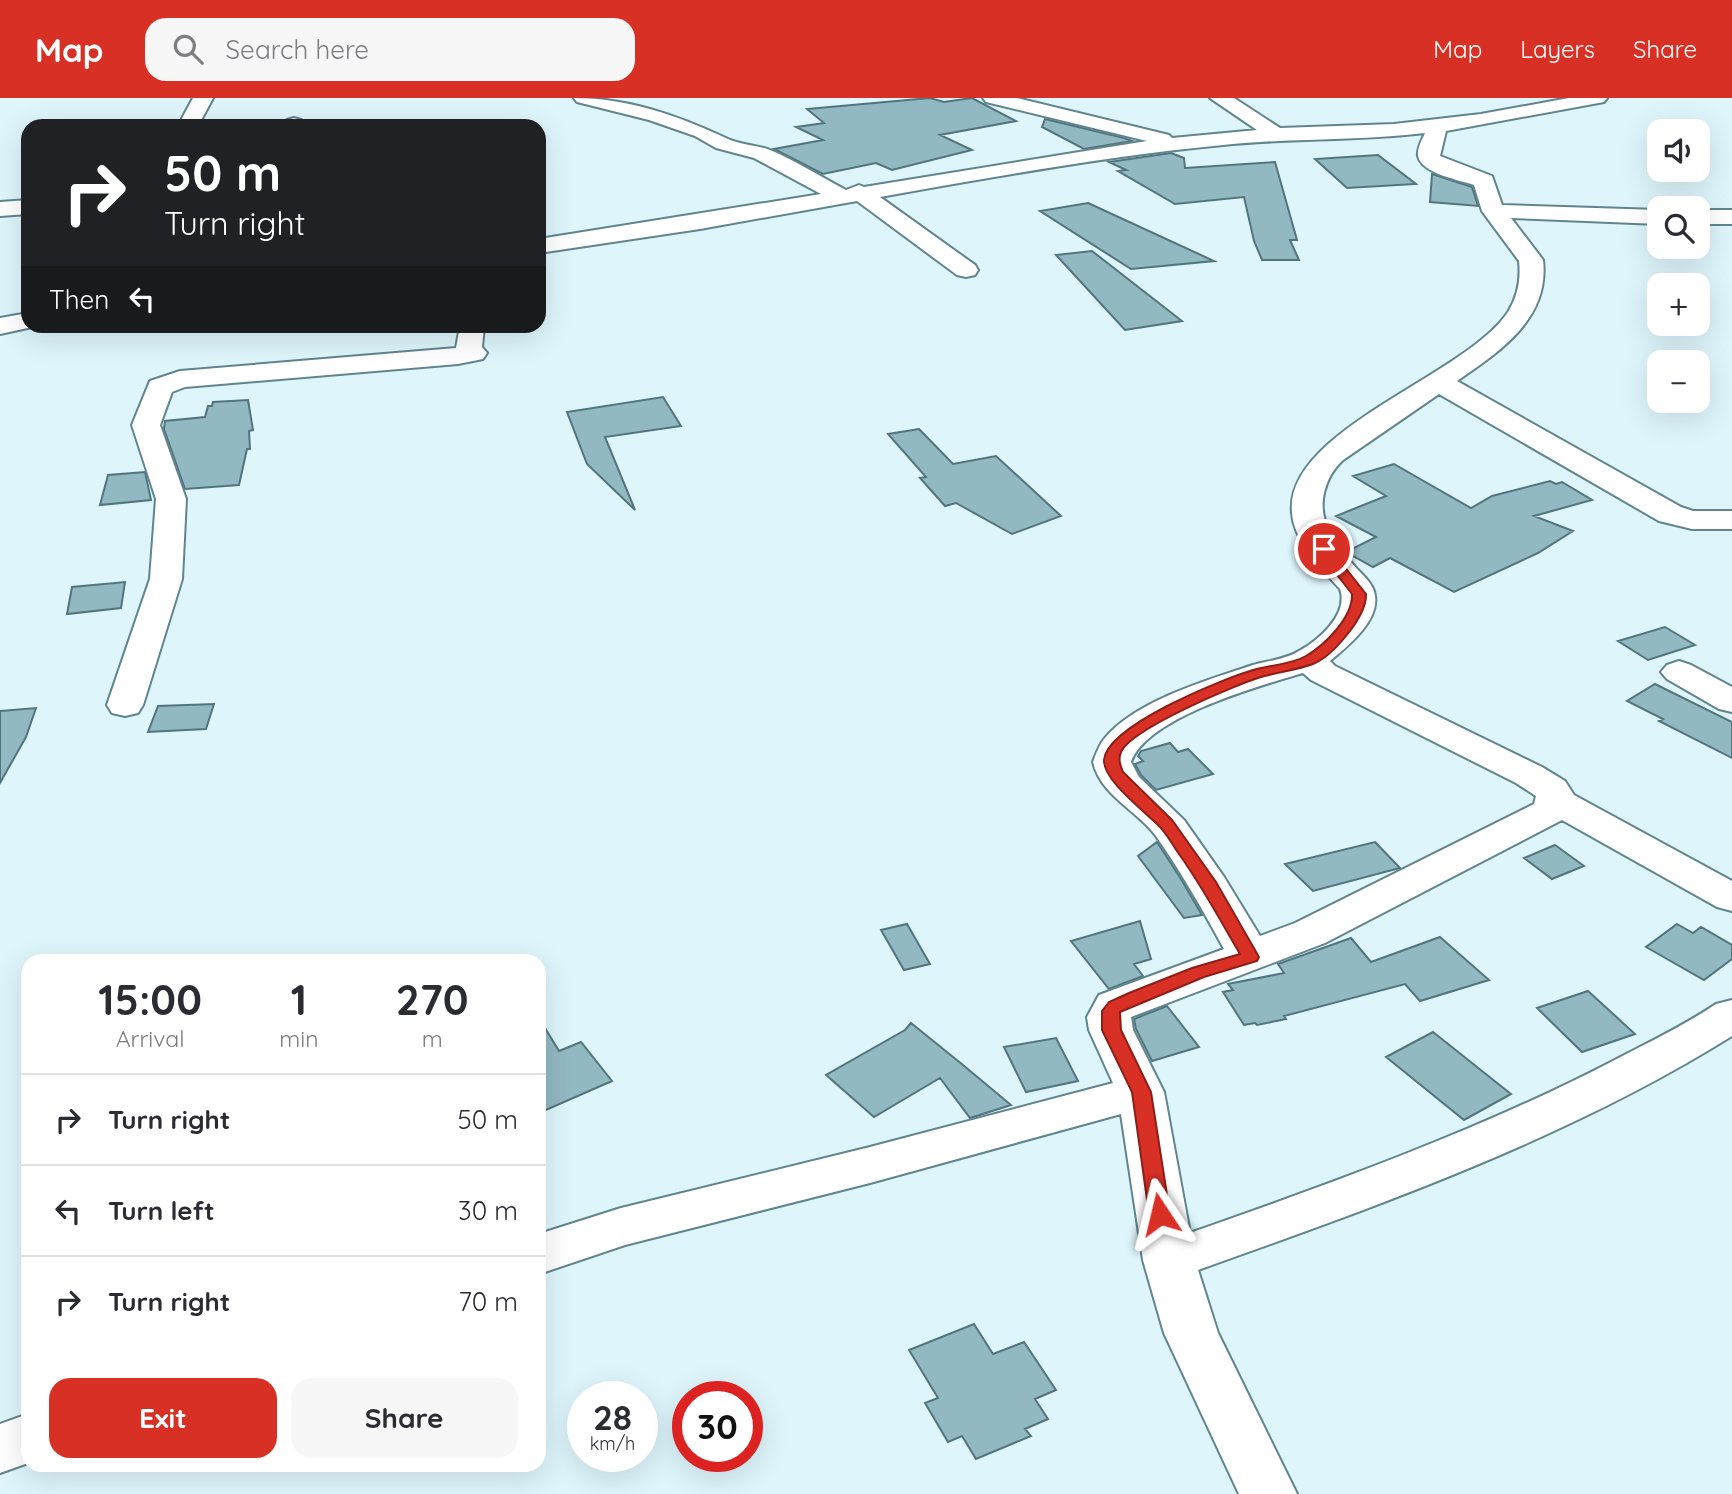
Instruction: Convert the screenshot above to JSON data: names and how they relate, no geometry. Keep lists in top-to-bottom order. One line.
{"page":{"header":"Map","search":"Search here","nav":["Map","Layers","Share"],"map_buttons":["+","−"],"turn":["50 m","Turn right"],"then":"Then","eta":["15:00","Arrival","1","min","270","m"],"list":[{"name":"Turn right","value":"50 m"},{"name":"Turn left","value":"30 m"},{"name":"Turn right","value":"70 m"}],"buttons":["Exit","Share"],"speed":"28 km/h","limit":"30"}}
